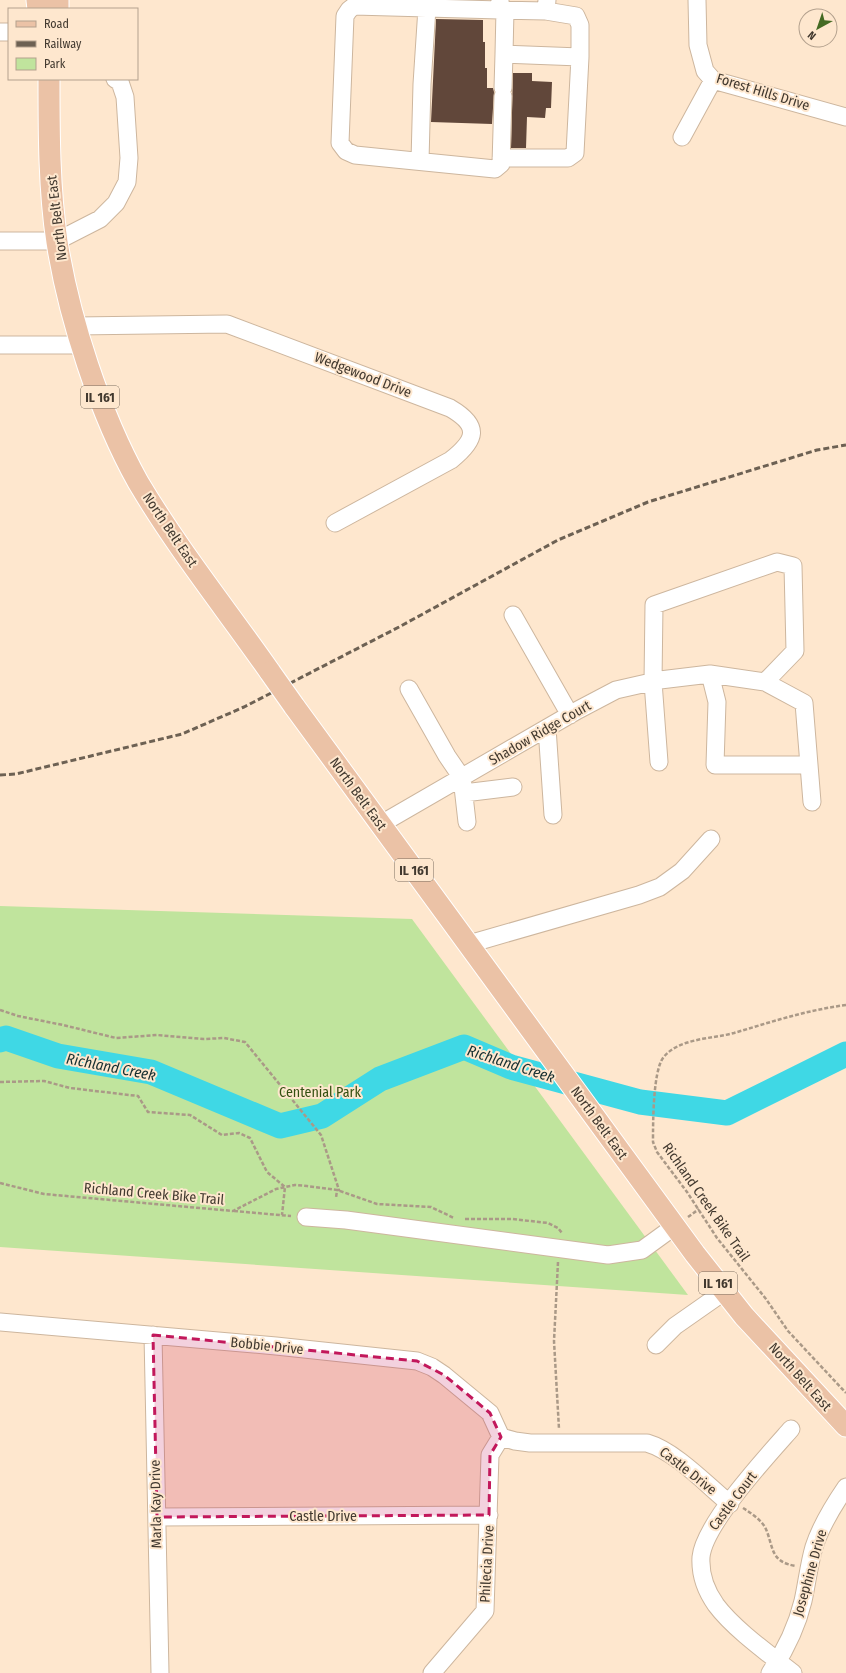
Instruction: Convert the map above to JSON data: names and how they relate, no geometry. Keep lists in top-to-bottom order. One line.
{"streets":{"main road":["North Belt East","IL 161"],"street":["Forest Hills Drive","Wedgewood Drive","Shadow Ridge Court","Bobbie Drive","Castle Drive","Castle Court","Marla Kay Drive","Philecia Drive","Josephine Drive"],"path":["Richland Creek Bike Trail"]},"crossings":[["North Belt East","Wedgewood Drive"],["North Belt East","Shadow Ridge Court"],["Bobbie Drive","Castle Drive"],["Bobbie Drive","Marla Kay Drive"],["Bobbie Drive","Philecia Drive"],["Castle Drive","Castle Court"],["Castle Drive","Marla Kay Drive"],["Castle Drive","Philecia Drive"],["Castle Court","Josephine Drive"]],"water":["Richland Creek"],"parks":["Centenial Park"],"legend":["Road","Railway","Park"],"north":"bottom left"}
